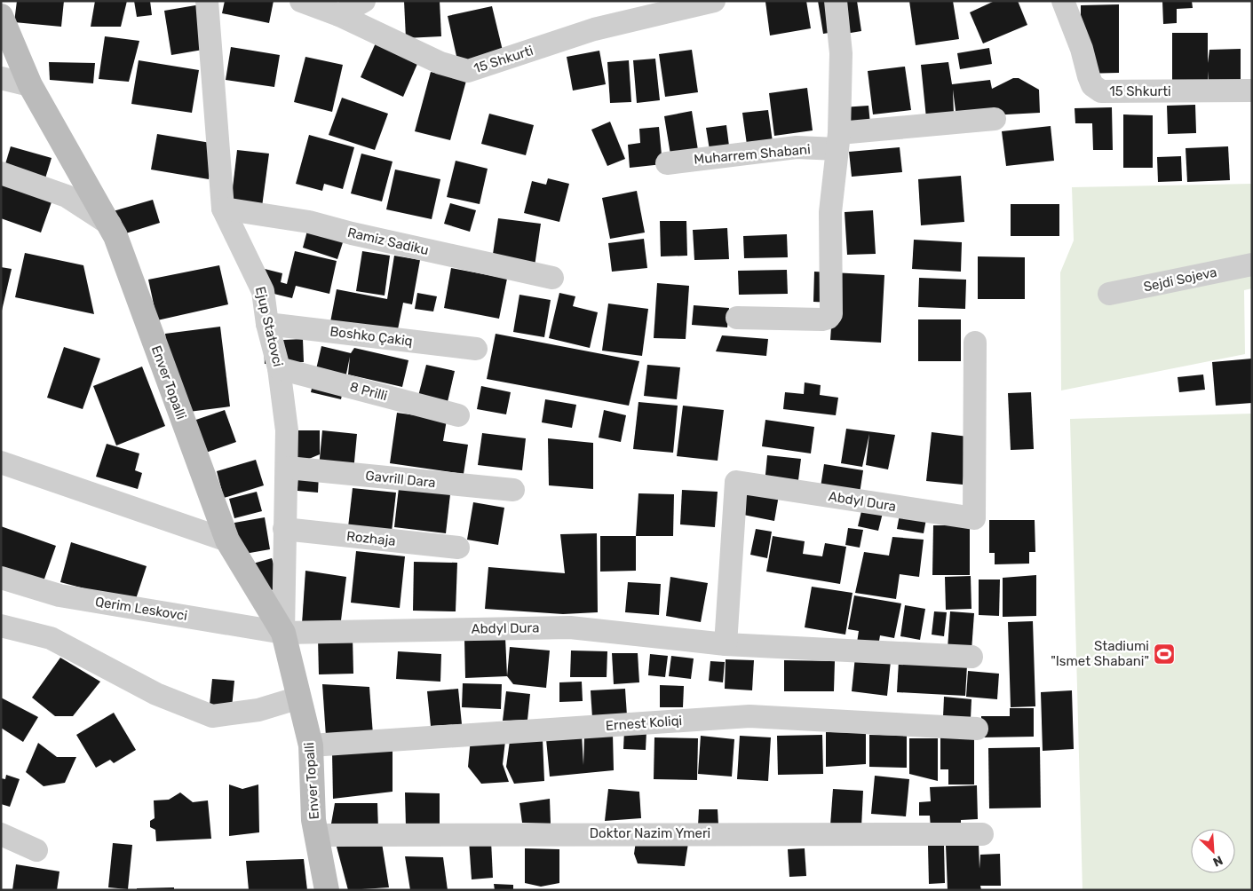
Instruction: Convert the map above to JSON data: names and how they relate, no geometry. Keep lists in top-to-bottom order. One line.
{"streets":{"main road":["Enver Topalli"],"street":["15 Shkurti","Muharrem Shabani","Ramiz Sadiku","Sejdi Sojeva","Ejup Statovci","Boshko Çakiq","8 Prilli","Gavrill Dara","Abdyl Dura","Rozhaja","Qerim Leskovci","Ernest Koliqi","Doktor Nazim Ymeri"]},"crossings":[["Ramiz Sadiku","Ejup Statovci"],["Ejup Statovci","Boshko Çakiq"],["Ejup Statovci","Enver Topalli"],["Ejup Statovci","8 Prilli"],["Ejup Statovci","Gavrill Dara"],["Ejup Statovci","Abdyl Dura"],["Ejup Statovci","Rozhaja"],["Ejup Statovci","Qerim Leskovci"],["Enver Topalli","Abdyl Dura"],["Enver Topalli","Qerim Leskovci"],["Enver Topalli","Ernest Koliqi"],["Enver Topalli","Doktor Nazim Ymeri"],["Abdyl Dura","Qerim Leskovci"]],"places":{"sports":["Stadiumi \"Ismet Shabani\""]},"north":"bottom right"}
